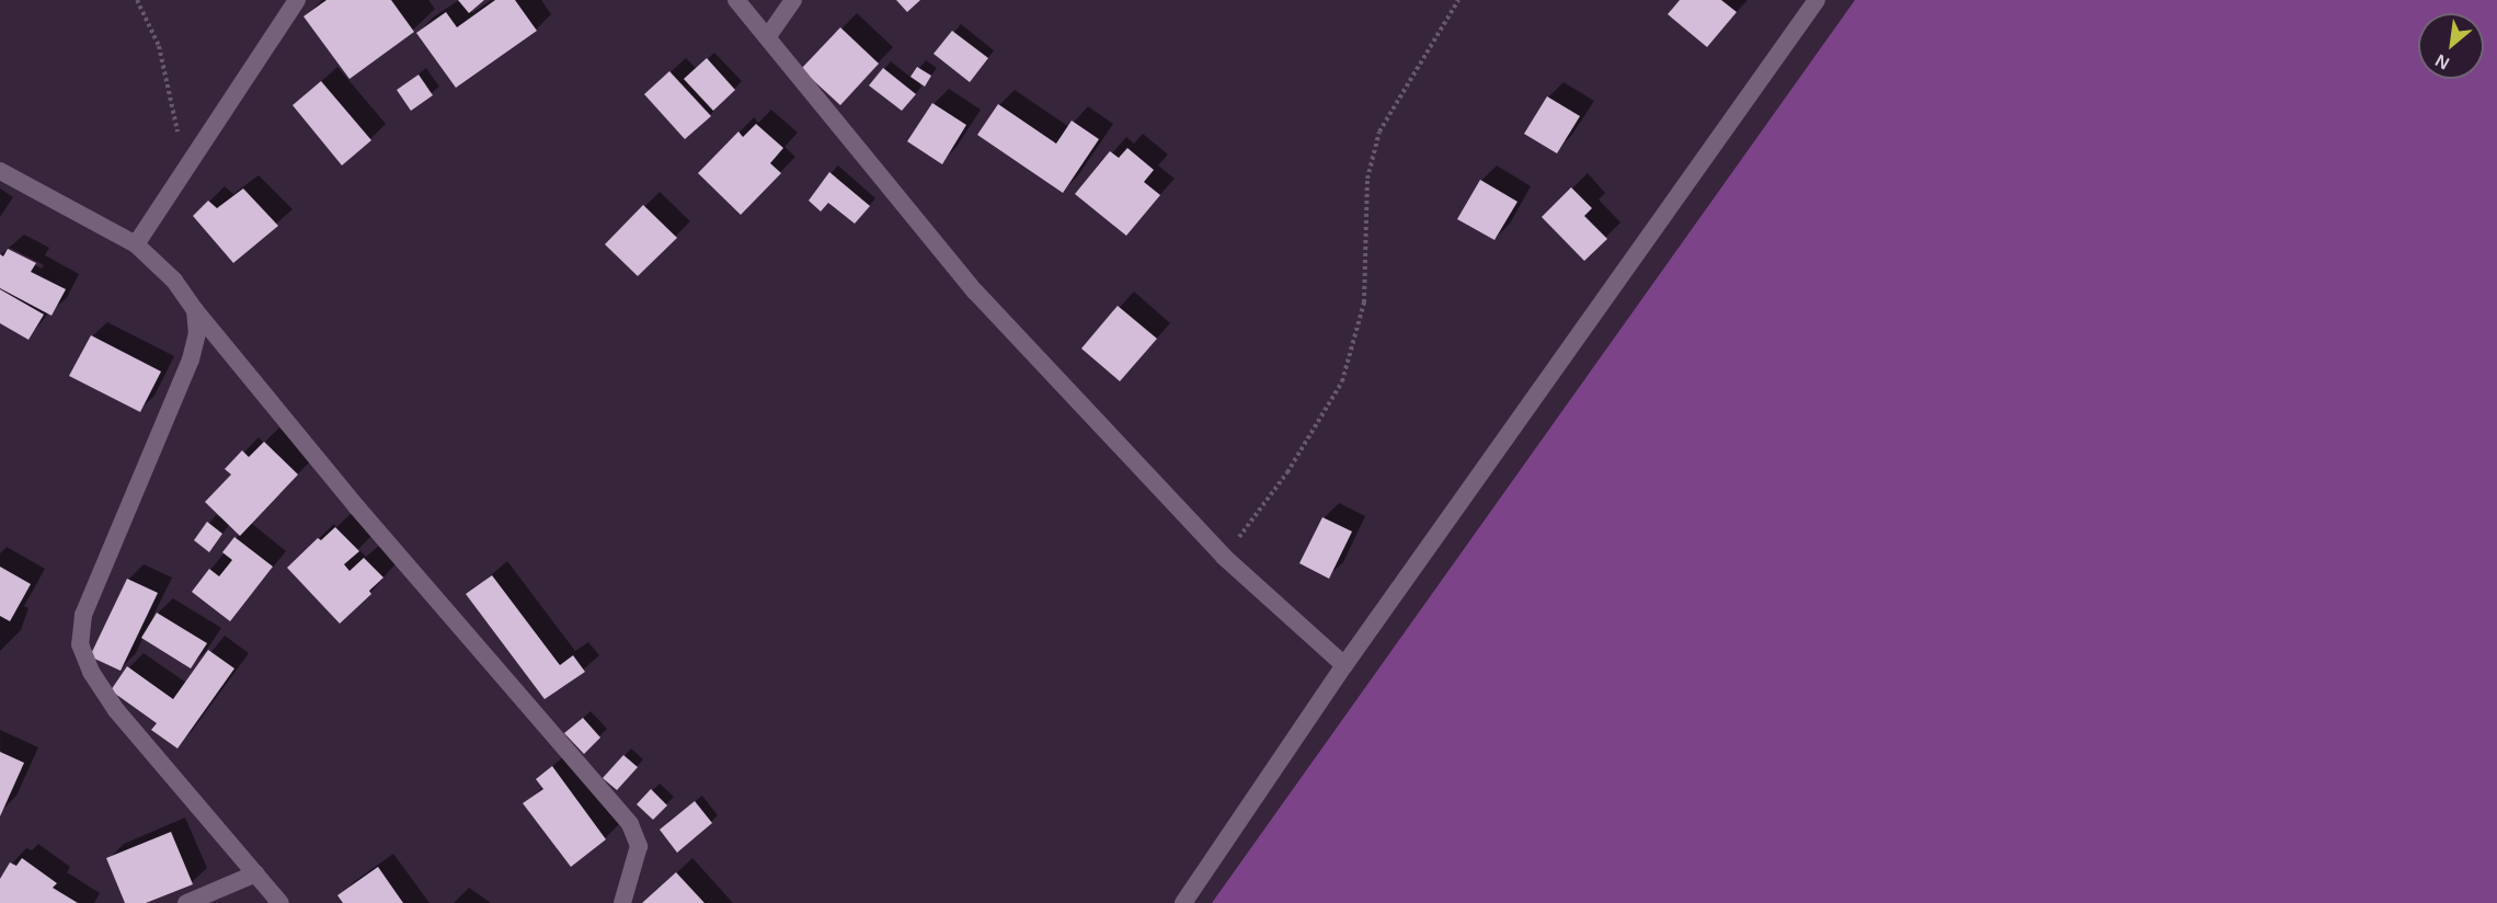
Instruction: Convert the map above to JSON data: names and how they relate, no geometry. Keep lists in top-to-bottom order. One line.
{"north":"bottom left"}
